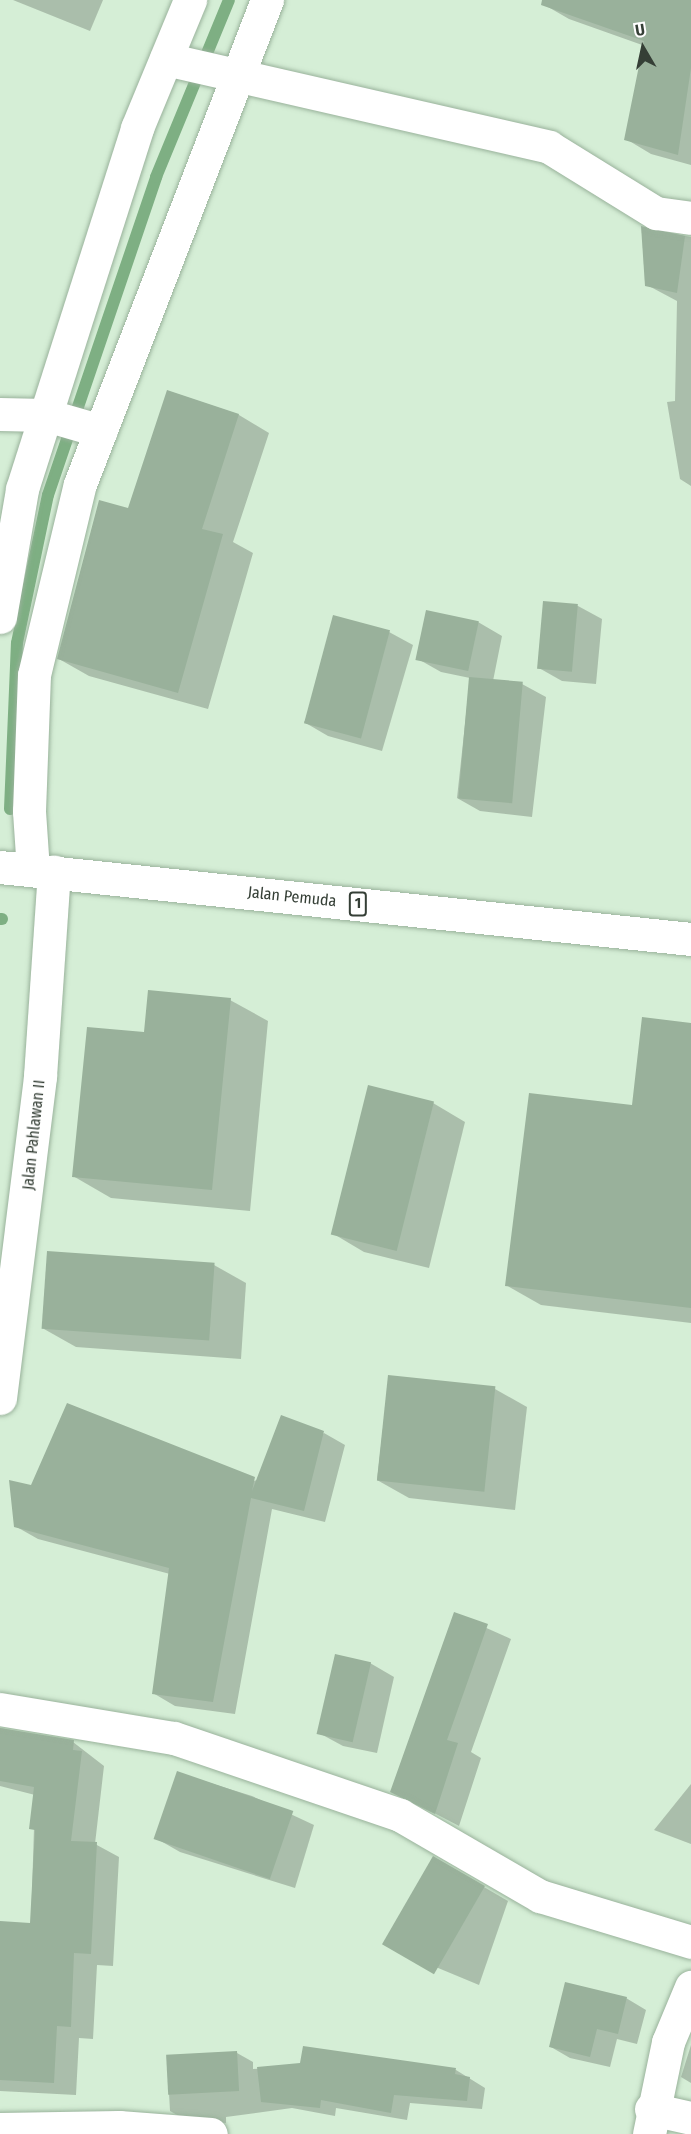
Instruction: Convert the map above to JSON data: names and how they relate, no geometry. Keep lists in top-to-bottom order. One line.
{"streets":{"main road":["Jalan Pemuda","1","Jalan Pahlawan II"]},"crossings":[["Jalan Pemuda","Jalan Pahlawan II"]],"north":"top"}
